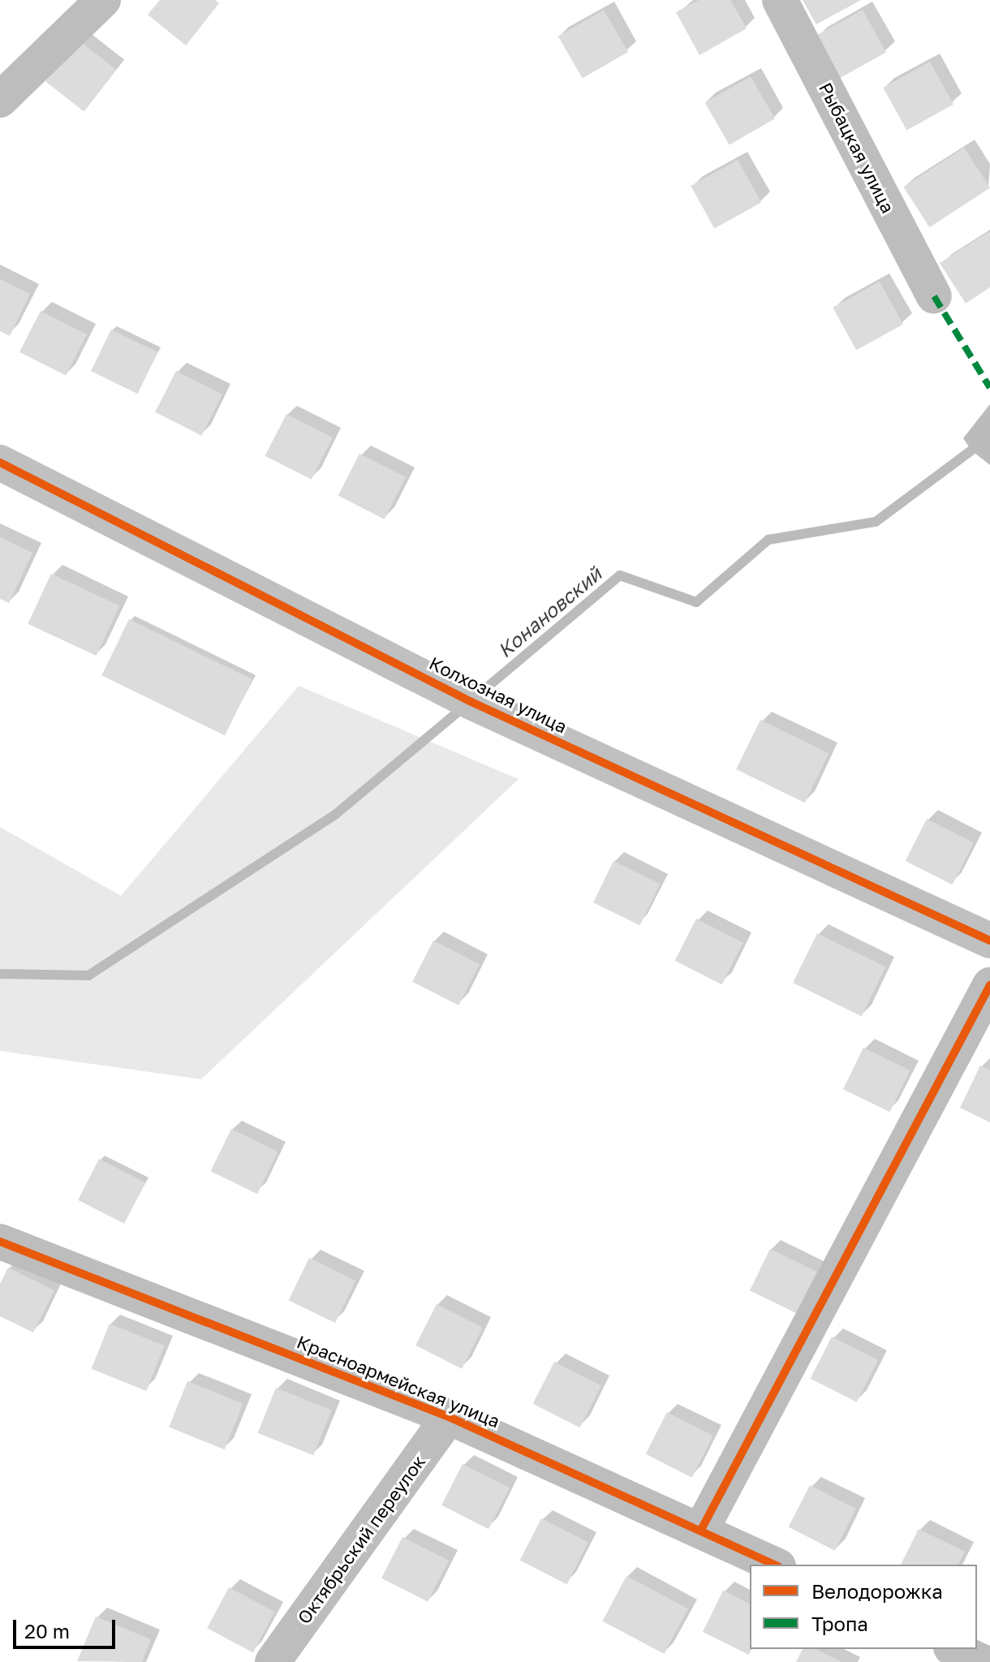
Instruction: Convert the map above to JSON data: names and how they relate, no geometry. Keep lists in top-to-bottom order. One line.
{"streets":{"street":["Рыбацкая улица","Колхозная улица","Красноармейская улица","Октябрьский переулок"]},"crossings":[["Красноармейская улица","Октябрьский переулок"]],"water":["Конановский"],"legend":["Велодорожка","Тропа"],"scale_bar":"20 m"}
